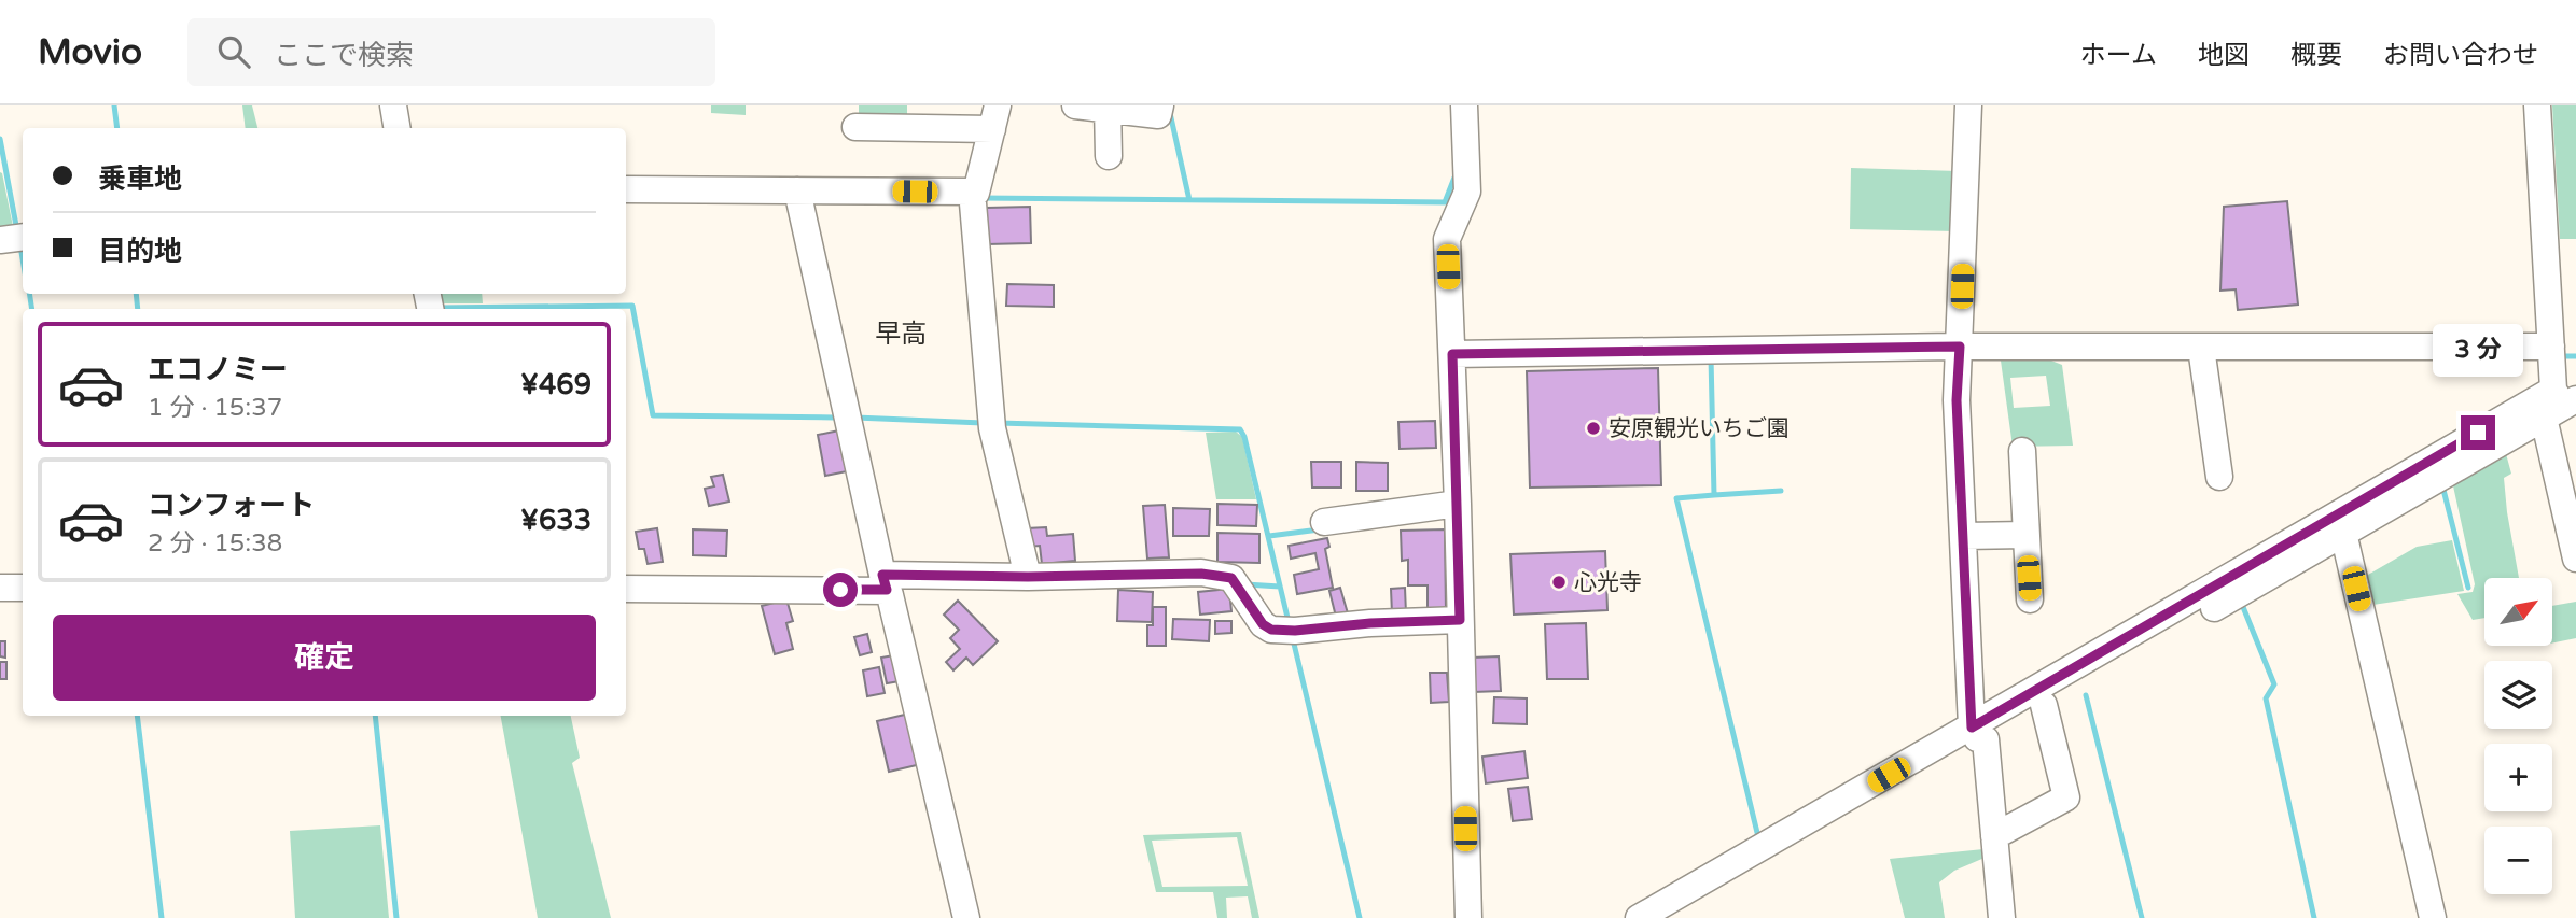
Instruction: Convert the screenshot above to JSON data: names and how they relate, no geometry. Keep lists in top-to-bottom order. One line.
{"districts":["早高"],"places":["安原観光いちご園","心光寺"],"north":"top right","page":{"header":"Movio","search":"ここで検索","nav":["ホーム","地図","概要","お問い合わせ"],"banner":["乗車地","目的地"],"list":[{"name":"エコノミー","note":"1 分 · 15:37","value":"¥469"},{"name":"コンフォート","note":"2 分 · 15:38","value":"¥633"}],"bubble":"3 分","map_buttons":["+","−"],"buttons":"確定"}}
